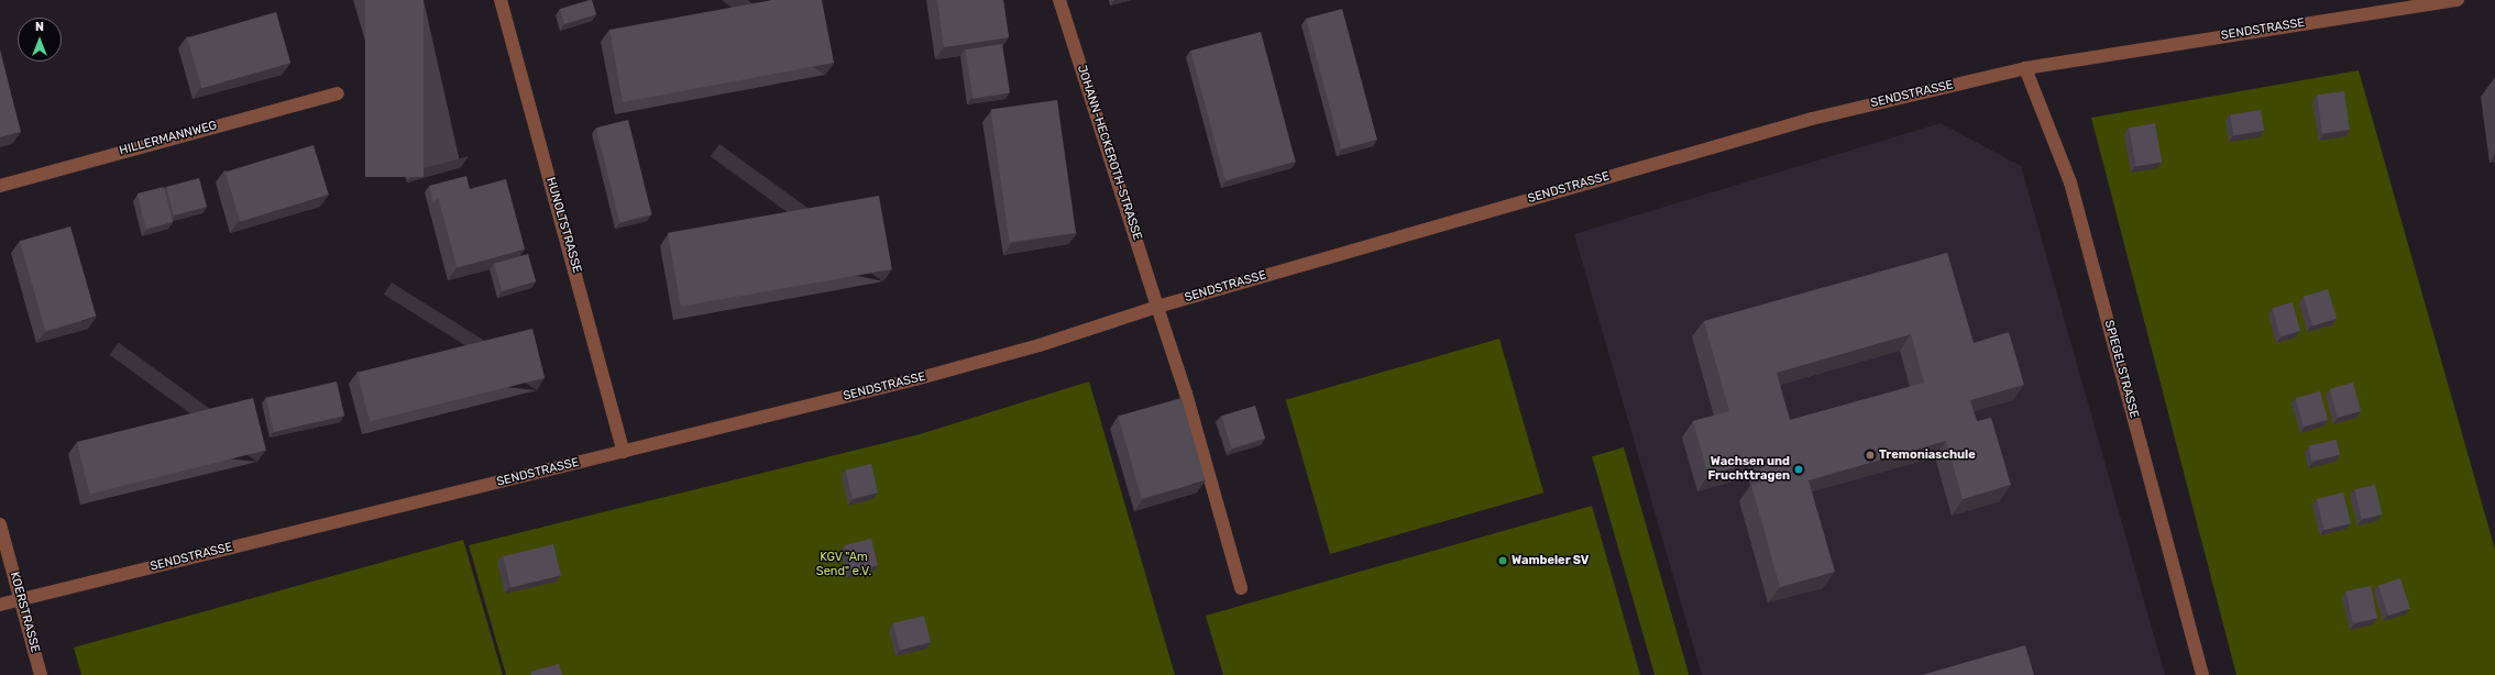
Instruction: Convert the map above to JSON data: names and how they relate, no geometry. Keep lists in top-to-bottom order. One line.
{"streets":{"street":["SENDSTRASSE","HILLERMANNWEG","JOHANN-HECKEROTH-STRASSE","HUNOLTSTRASSE","SPIEGELSTRASSE","KOERSTRASSE"]},"crossings":[["SENDSTRASSE","JOHANN-HECKEROTH-STRASSE"],["SENDSTRASSE","HUNOLTSTRASSE"],["SENDSTRASSE","SPIEGELSTRASSE"],["SENDSTRASSE","KOERSTRASSE"]],"parks":["KGV \"Am Send\" e.V."],"places":["Tremoniaschule","Wachsen und Fruchttragen","Wambeler SV"],"north":"top"}
